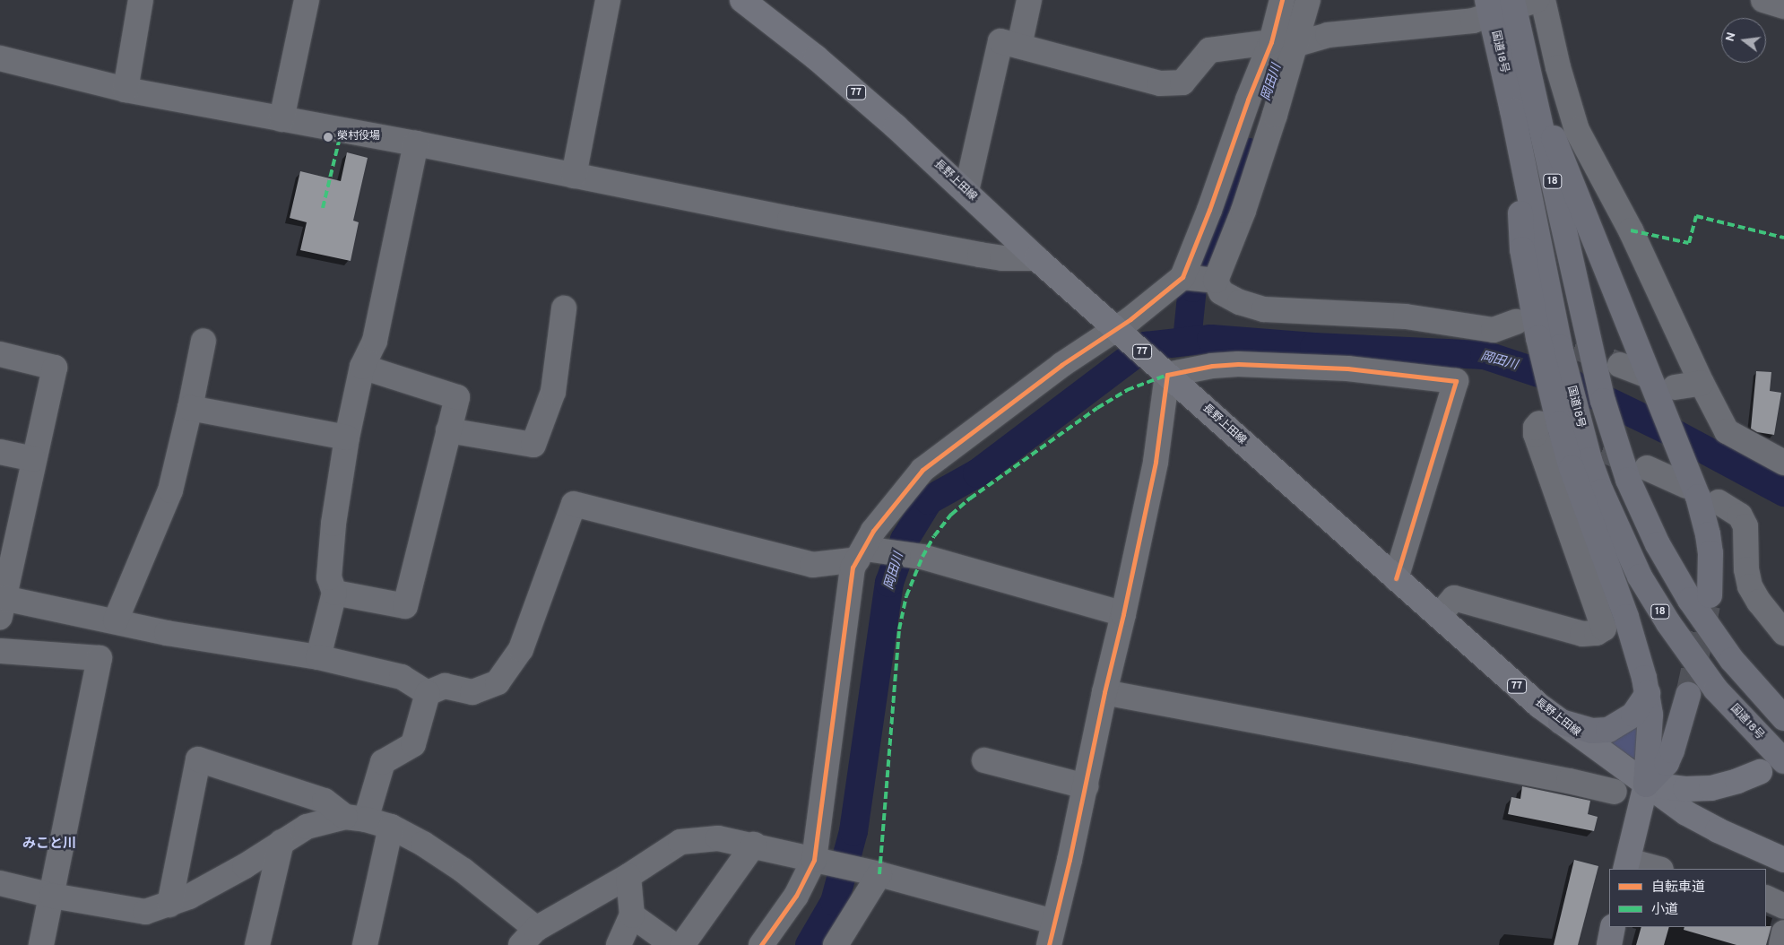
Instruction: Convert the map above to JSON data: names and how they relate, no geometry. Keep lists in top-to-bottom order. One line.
{"streets":{"highway":["国道18号","18"],"main road":["77","長野上田線"]},"crossings":[["77","長野上田線"]],"districts":["みこと川"],"water":["岡田川"],"places":["榮村役場"],"legend":["自転車道","小道"],"north":"left"}
